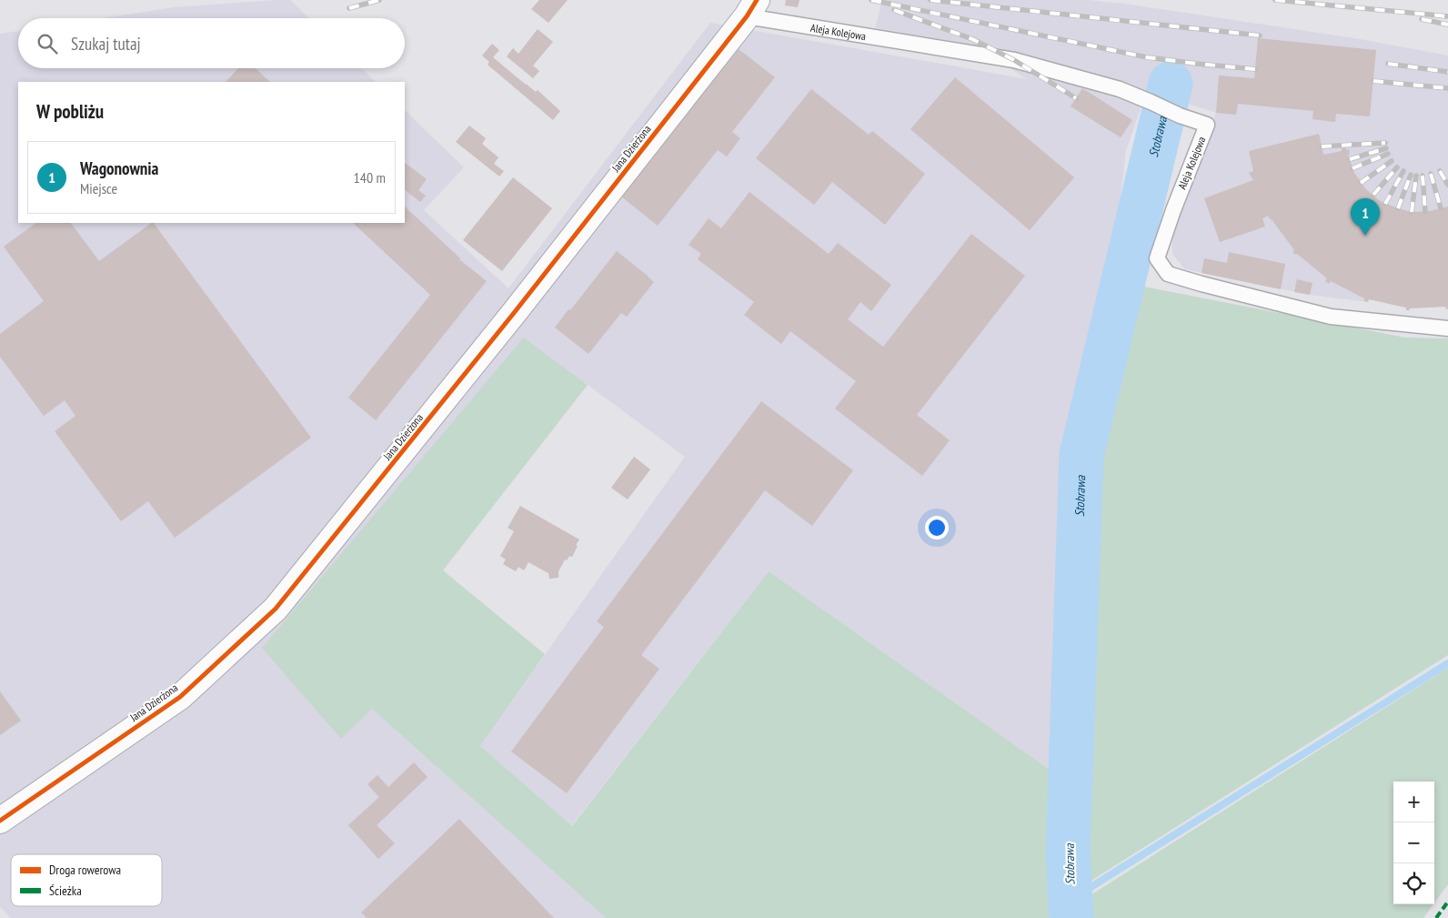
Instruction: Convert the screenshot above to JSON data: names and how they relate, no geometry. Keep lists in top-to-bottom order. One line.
{"streets":{"street":["Jana Dzierżona"],"lane":["Aleja Kolejowa"]},"crossings":[["Aleja Kolejowa","Jana Dzierżona"]],"water":["Stobrawa"],"legend":["Droga rowerowa","Ścieżka"],"page":{"search":"Szukaj tutaj","heading":"W pobliżu","list":[{"mark":"1","name":"Wagonownia","note":"Miejsce","value":"140 m"}],"pins":"1","map_buttons":["+","−"]}}
